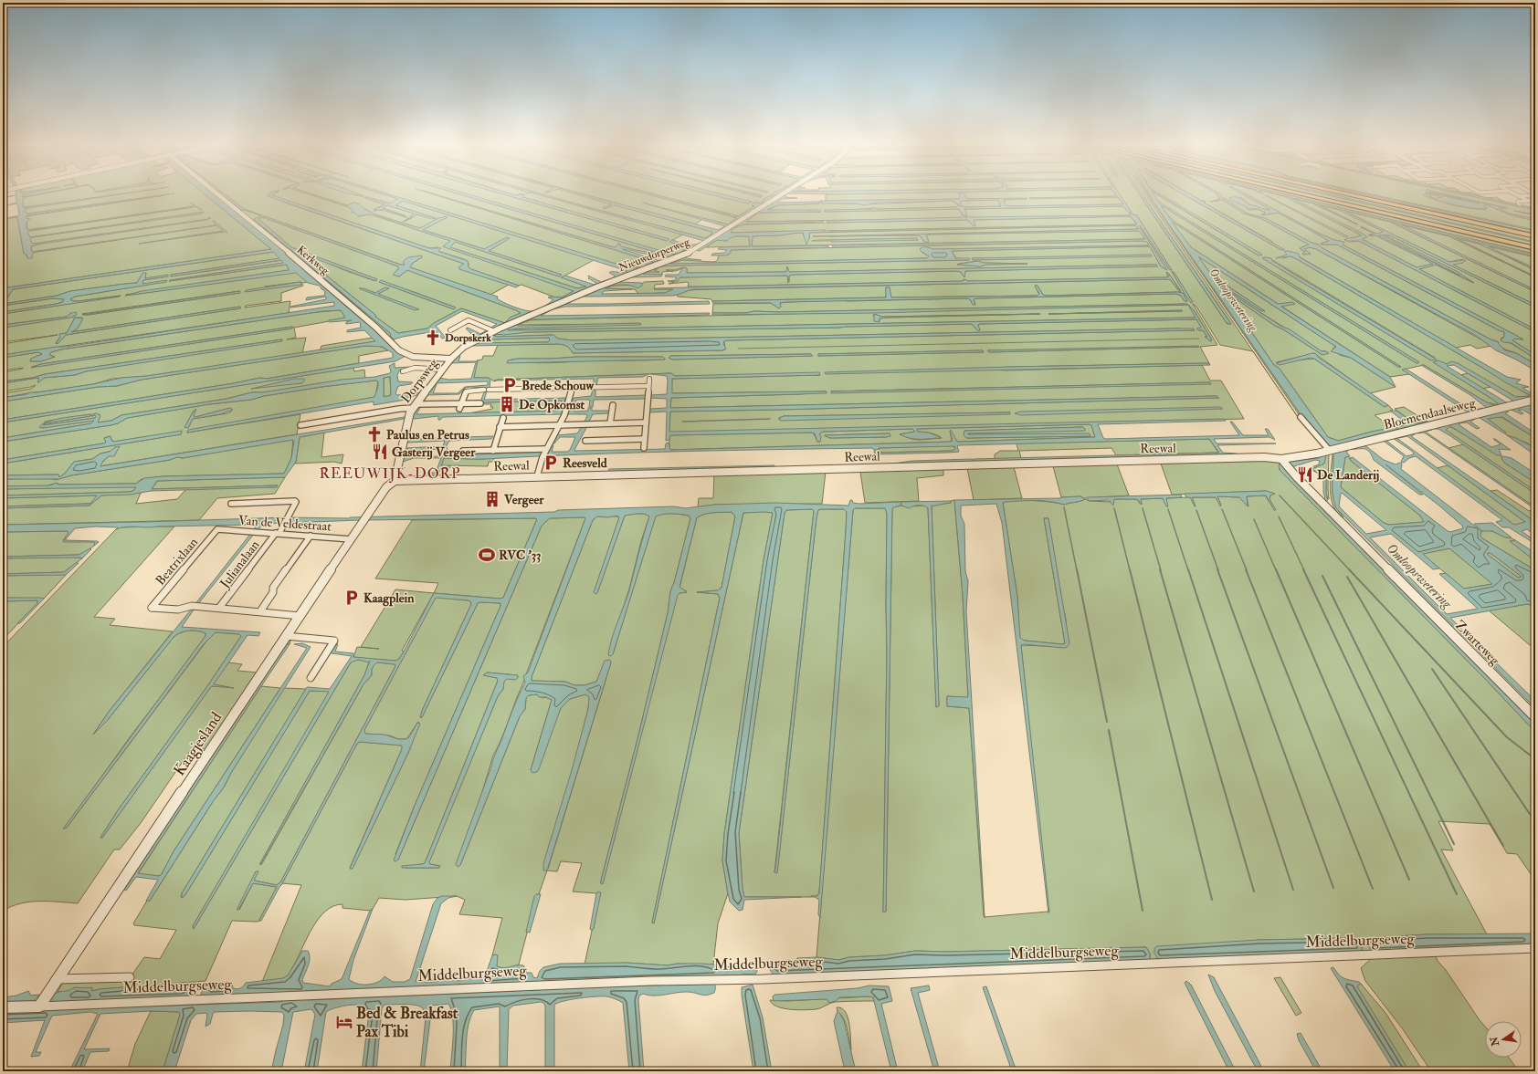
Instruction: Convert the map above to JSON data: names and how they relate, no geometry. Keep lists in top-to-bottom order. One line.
{"streets":{"street":["Nieuwdorperweg","Kerkweg","Dorpsweg","Bloemendaalseweg","Reewal","Van de Veldestraat","Beatrixlaan","Julianalaan","Zwarteweg","Kaagjesland","Middelburgseweg"]},"crossings":[["Nieuwdorperweg","Kerkweg"],["Nieuwdorperweg","Dorpsweg"],["Kerkweg","Dorpsweg"],["Dorpsweg","Reewal"],["Dorpsweg","Kaagjesland"],["Bloemendaalseweg","Reewal"],["Reewal","Zwarteweg"],["Reewal","Kaagjesland"],["Van de Veldestraat","Beatrixlaan"],["Van de Veldestraat","Julianalaan"],["Van de Veldestraat","Kaagjesland"],["Beatrixlaan","Julianalaan"],["Kaagjesland","Middelburgseweg"]],"districts":["REEUWIJK-DORP"],"water":["Omloopswetering"],"places":{"church":["Dorpskerk","Paulus en Petrus"],"parking":["Brede Schouw","Reesveld","Kaagplein"],"building":["De Opkomst","Vergeer"],"restaurant":["Gasterij Vergeer","De Landerij"],"sports":["RVC '33"],"hotel":["Bed & Breakfast Pax Tibi"]},"north":"left"}
